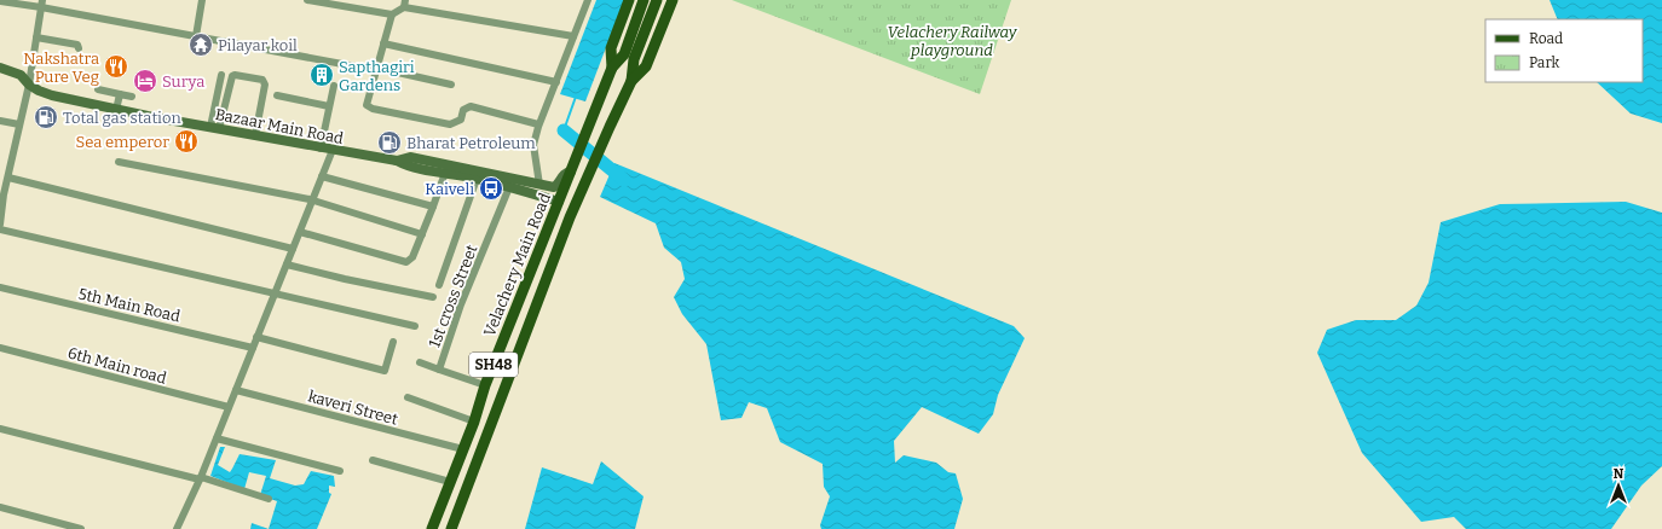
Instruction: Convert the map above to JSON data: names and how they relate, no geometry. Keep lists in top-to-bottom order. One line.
{"streets":{"main road":["Bazaar Main Road","Velachery Main Road","SH48"],"street":["1st cross Street","5th Main Road","6th Main road","kaveri Street"]},"crossings":[["Bazaar Main Road","Velachery Main Road"],["Bazaar Main Road","1st cross Street"],["Velachery Main Road","1st cross Street"],["Velachery Main Road","SH48"],["Velachery Main Road","kaveri Street"]],"parks":["Velachery Railway playground"],"places":{"temple":["Pilayar koil"],"restaurant":["Nakshatra Pure Veg","Sea emperor"],"building":["Sapthagiri Gardens"],"hotel":["Surya"],"fuel station":["Total gas station","Bharat Petroleum"],"bus stop":["Kaiveli"]},"legend":["Road","Park"],"north":"top"}
